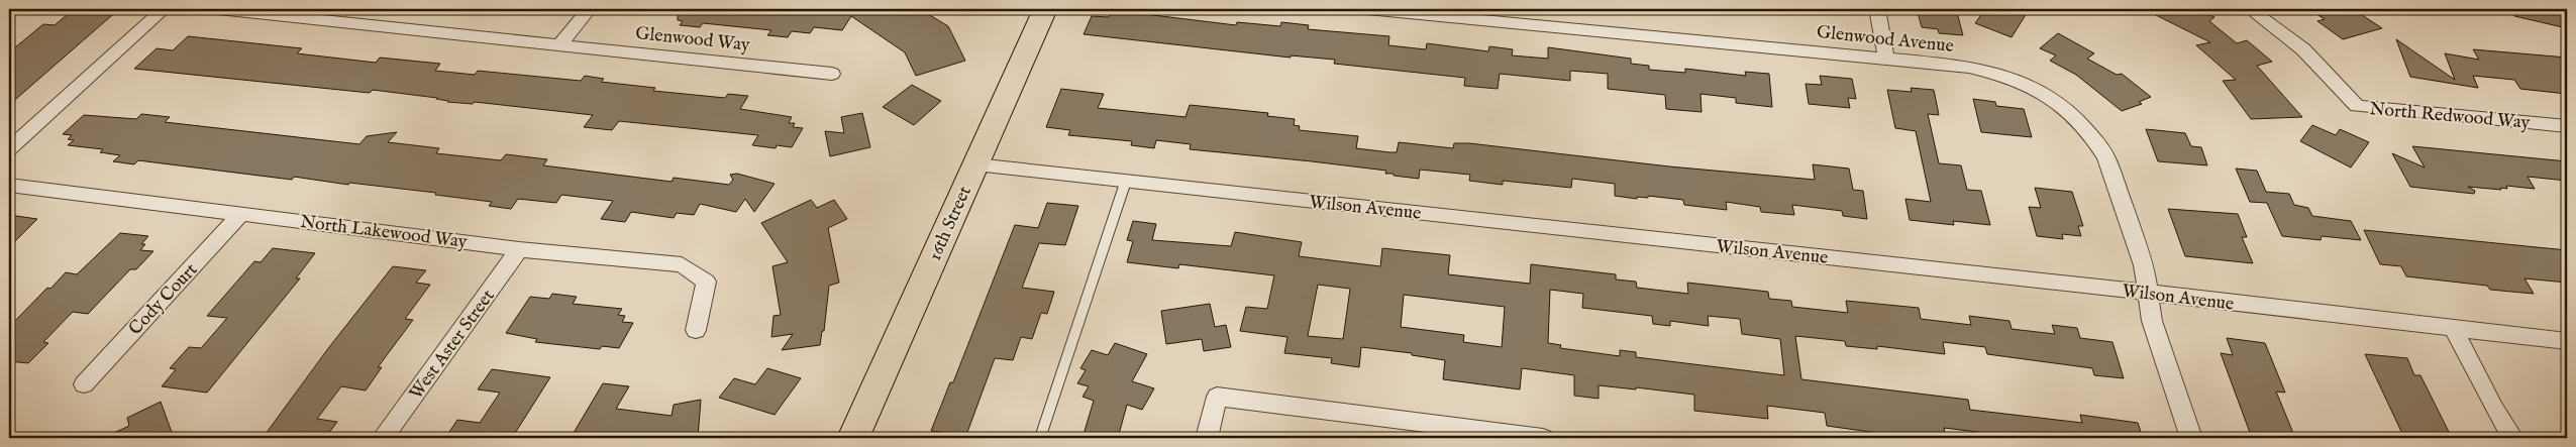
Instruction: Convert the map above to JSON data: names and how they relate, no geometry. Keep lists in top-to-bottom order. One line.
{"streets":{"main road":["16th Street"],"street":["Glenwood Way","Glenwood Avenue","North Redwood Way","Wilson Avenue","North Lakewood Way","Cody Court","West Aster Street"]},"crossings":[["Wilson Avenue","16th Street"],["North Lakewood Way","Cody Court"],["North Lakewood Way","West Aster Street"]]}
